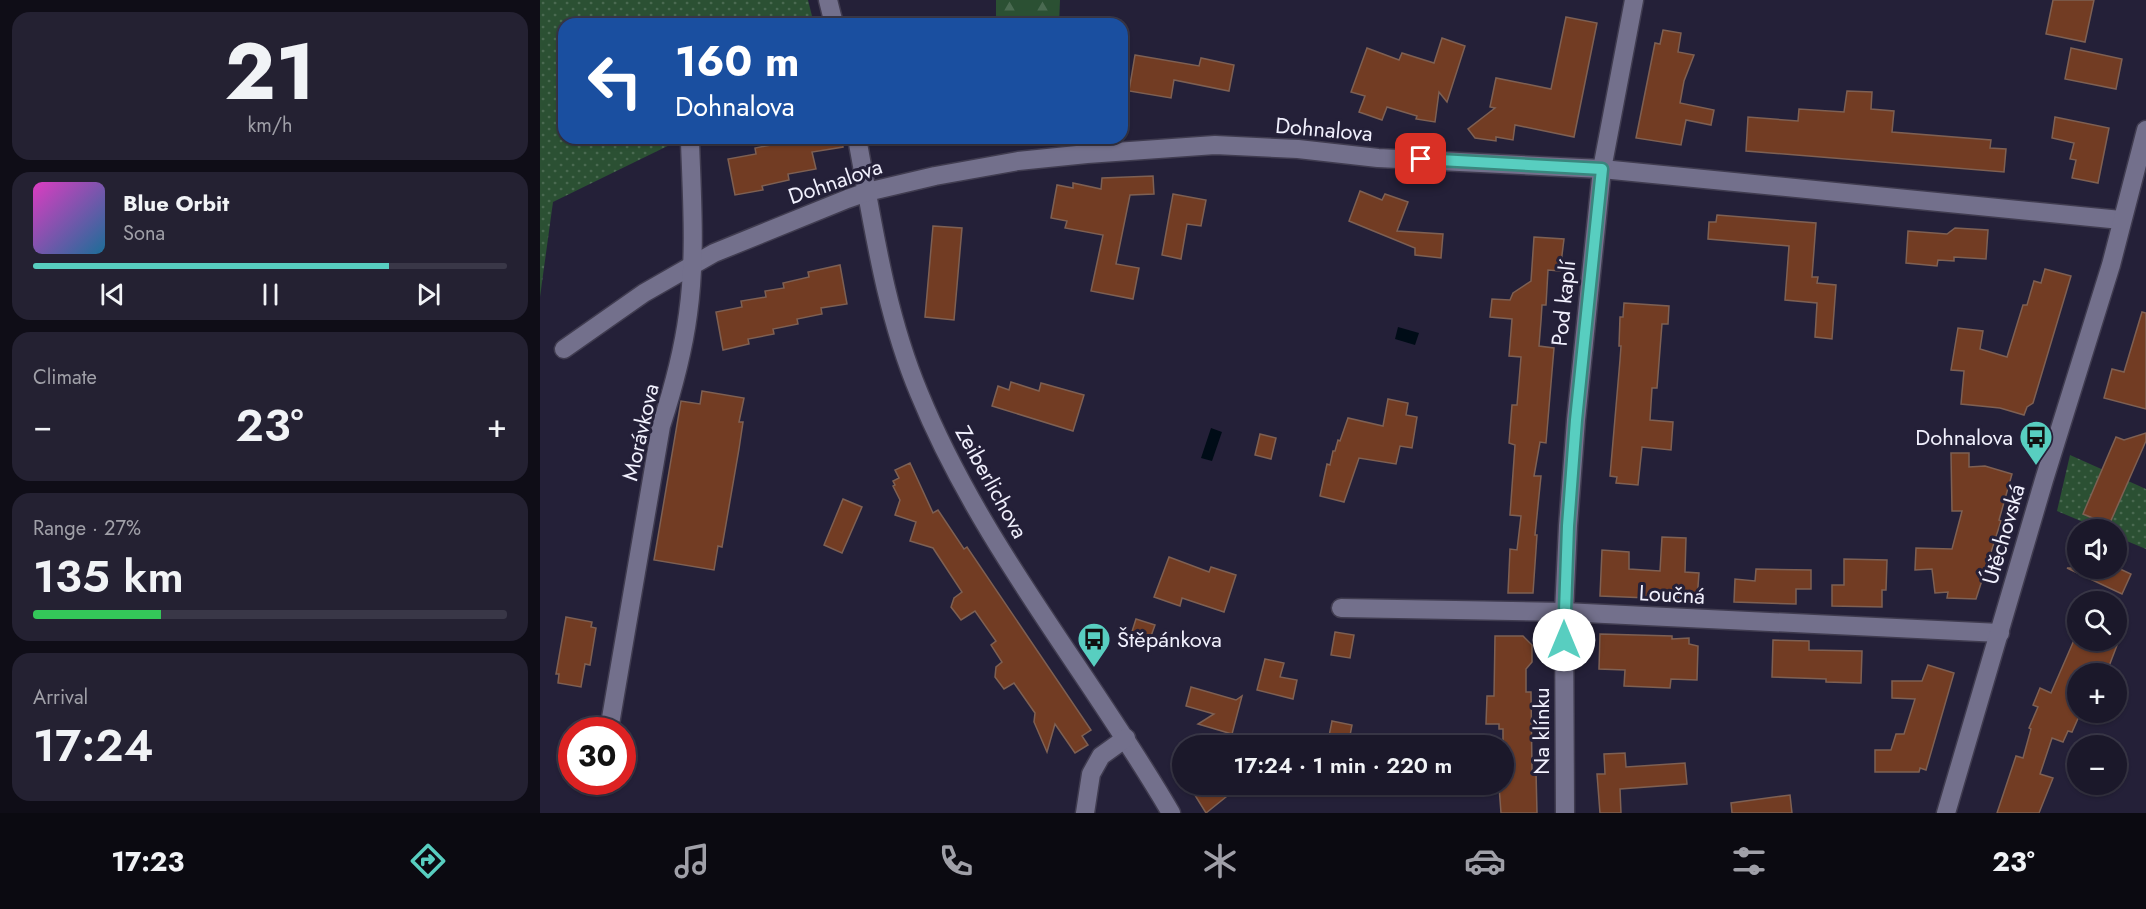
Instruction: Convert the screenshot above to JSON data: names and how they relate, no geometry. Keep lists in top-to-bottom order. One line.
{"streets":{"street":["Dohnalova","Pod kaplí","Morávkova","Zeiberlichova","Útěchovská","Loučná","Na klínku"]},"crossings":[["Dohnalova","Pod kaplí"],["Dohnalova","Morávkova"],["Dohnalova","Zeiberlichova"],["Dohnalova","Útěchovská"],["Pod kaplí","Loučná"],["Pod kaplí","Na klínku"],["Útěchovská","Loučná"],["Loučná","Na klínku"]],"places":{"bus stop":["Dohnalova","Štěpánkova"]},"page":{"tile":[["21","km/h"],"Climate",["Range · 27%","135 km"],["Arrival","17:24"]],"turn":["160 m","Dohnalova"],"song":["Blue Orbit","Sona"],"heat":["−","23°","+"],"map_buttons":["+","−"],"limit":"30","trip":"17:24 · 1 min · 220 m","tabs":["17:23","23°"]}}
